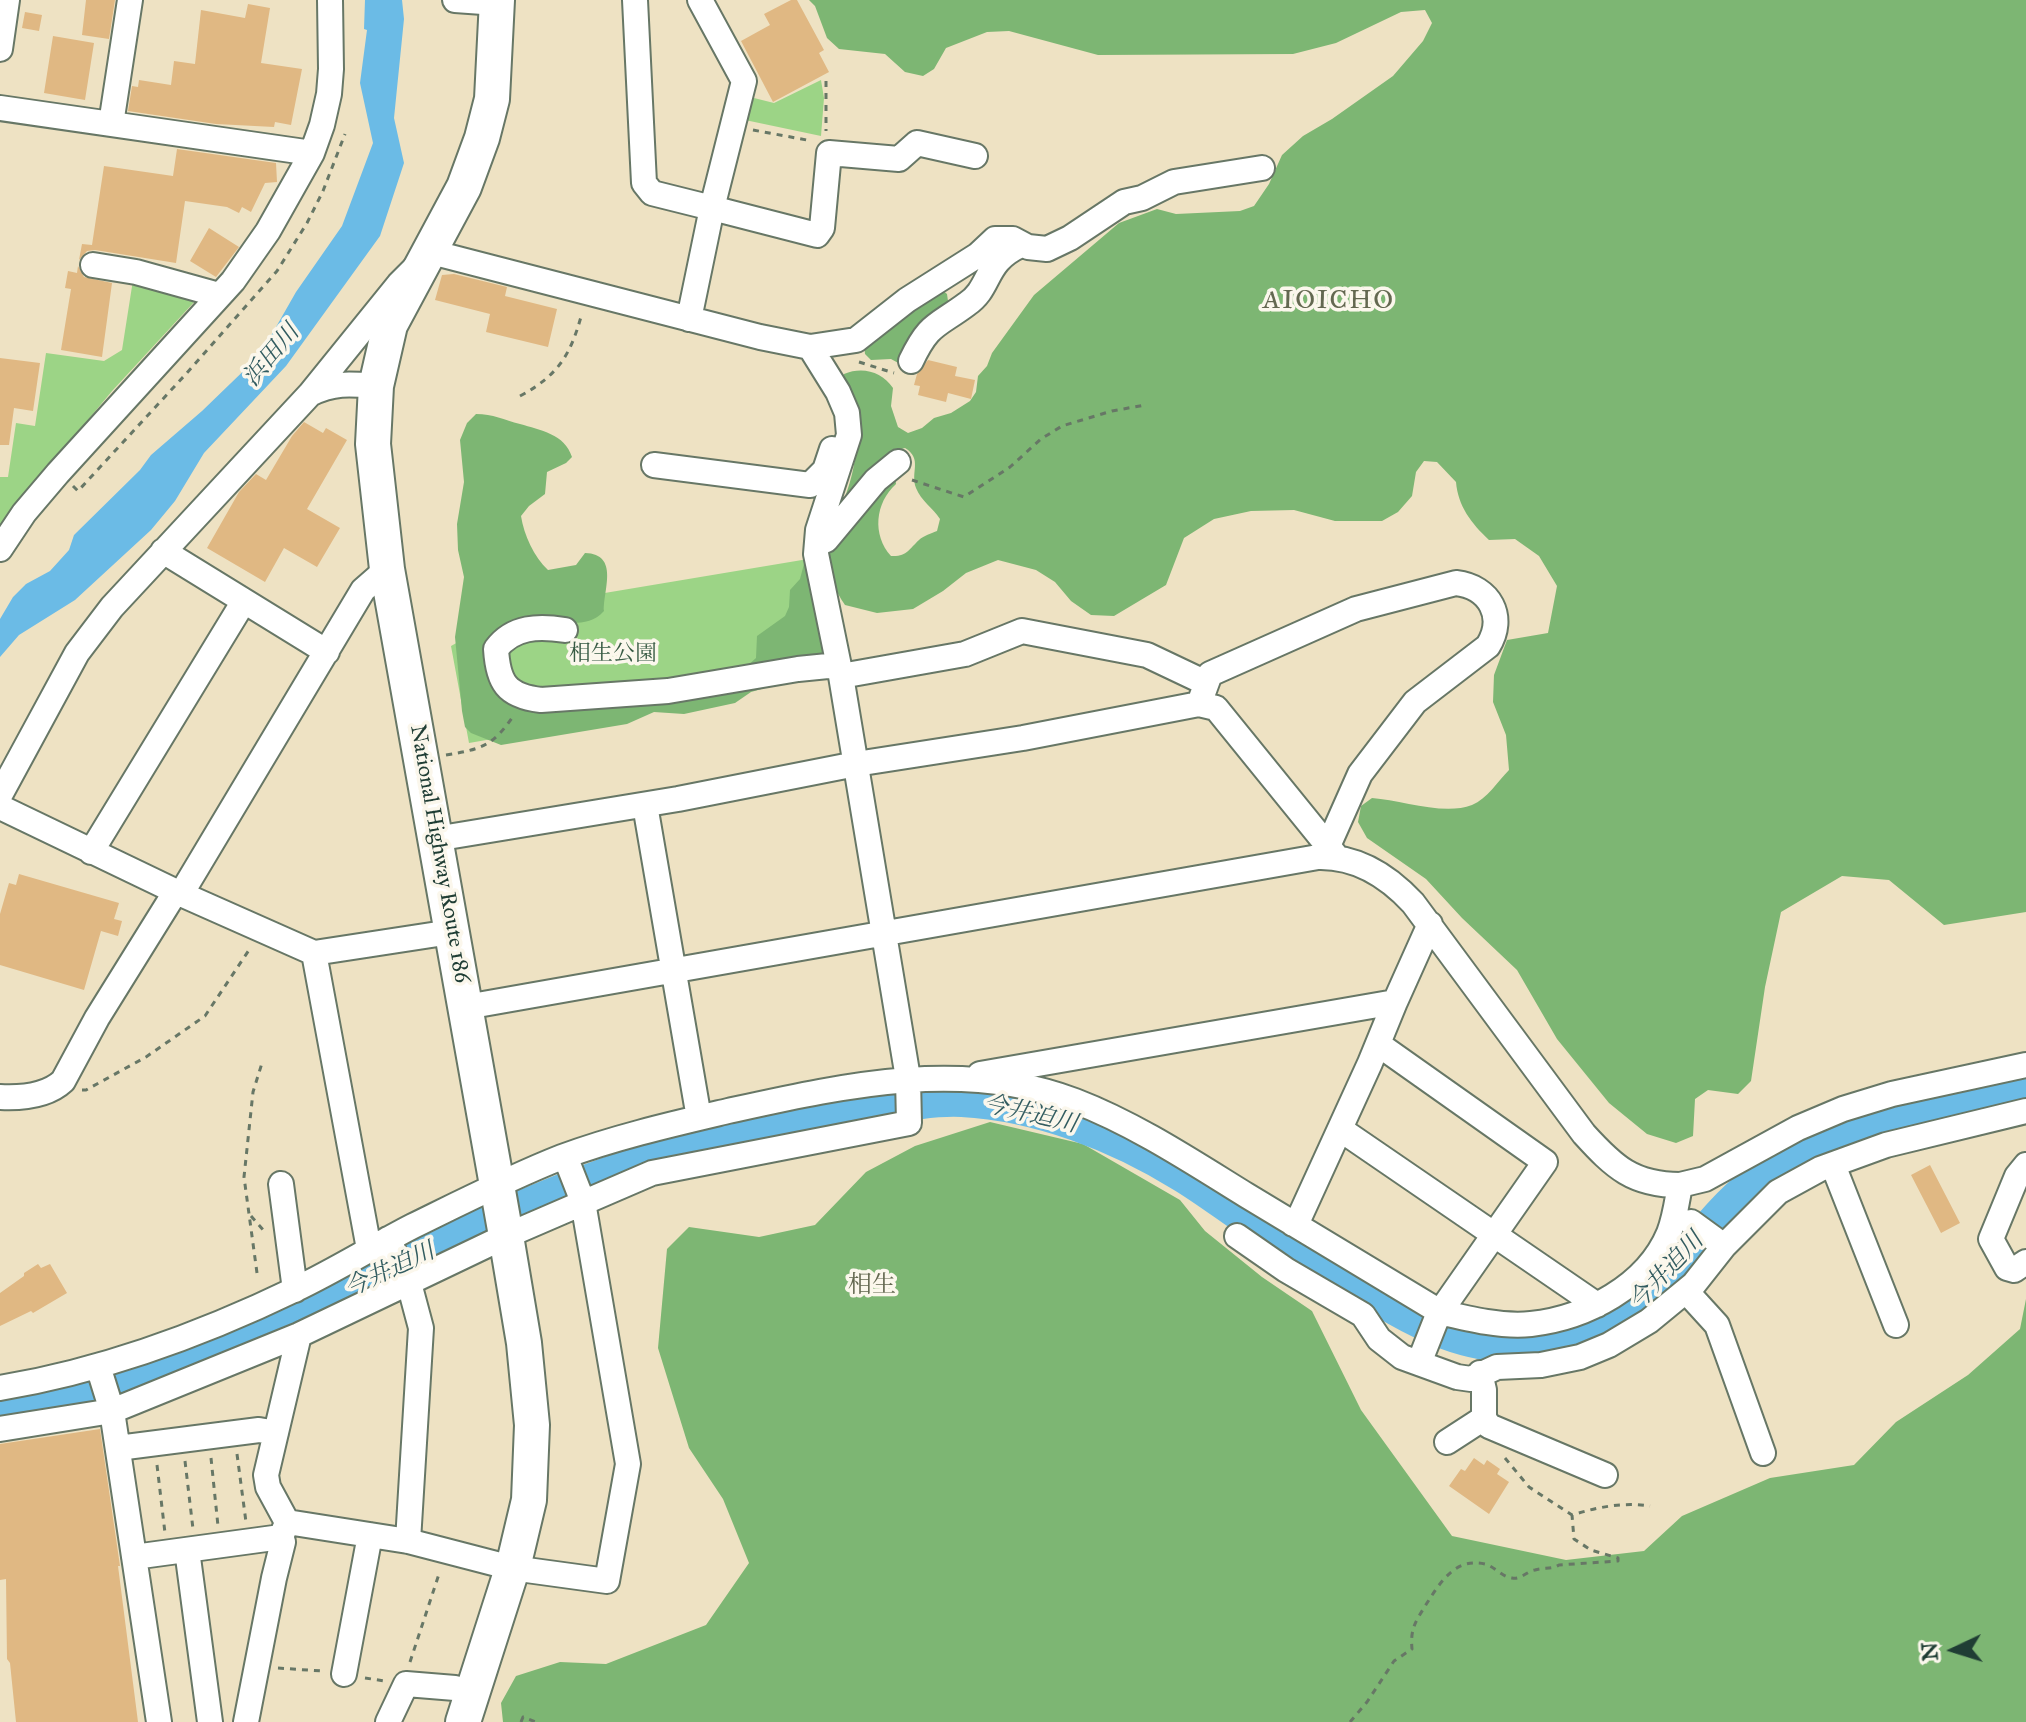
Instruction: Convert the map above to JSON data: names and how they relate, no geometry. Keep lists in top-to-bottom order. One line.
{"streets":{"highway":["National Highway Route 186"]},"districts":["AIOICHO","相生"],"water":["浜田川","今井迫川"],"parks":["相生公園"],"north":"left"}
